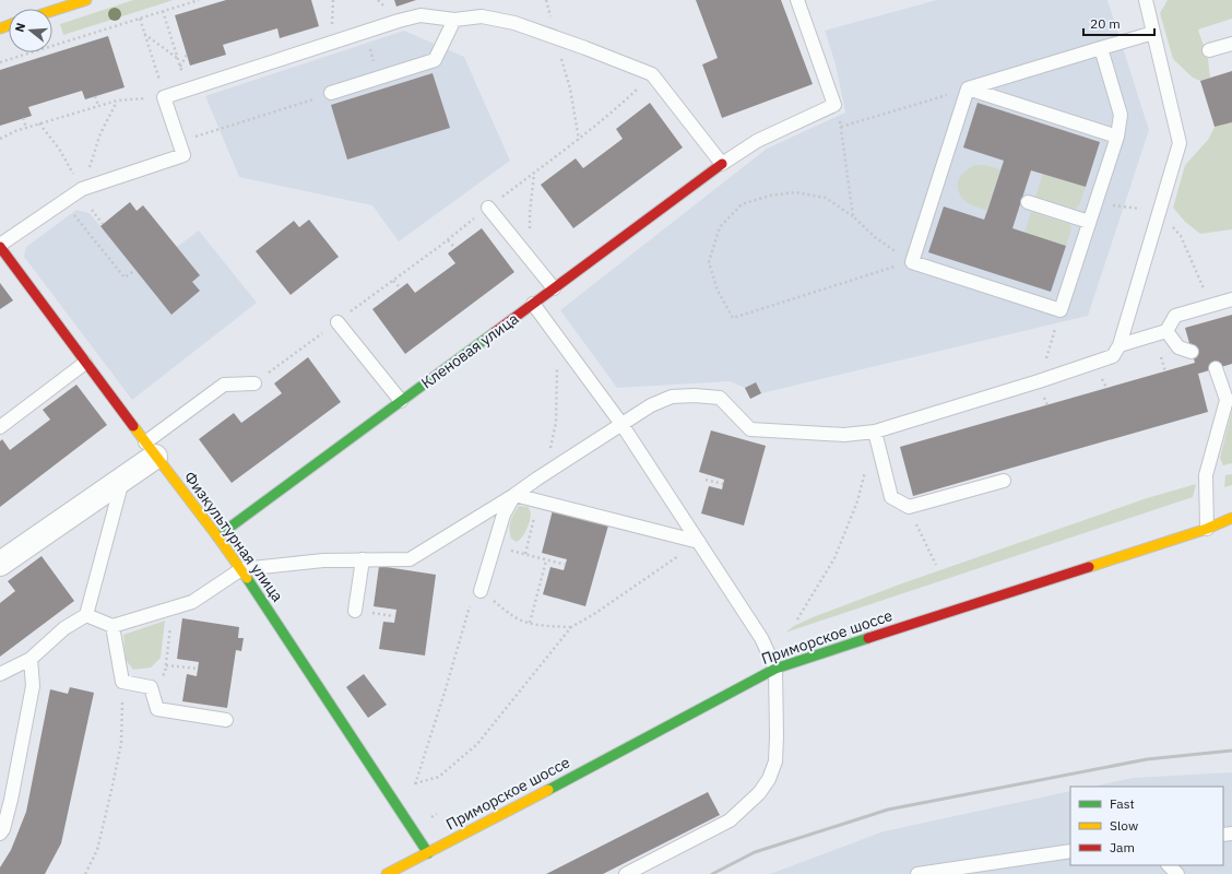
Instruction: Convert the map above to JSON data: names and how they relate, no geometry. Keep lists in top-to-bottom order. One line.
{"streets":{"street":["Кленовая улица","Физкультурная улица","Приморское шоссе"]},"crossings":[["Кленовая улица","Физкультурная улица"],["Физкультурная улица","Приморское шоссе"]],"legend":["Fast","Slow","Jam"],"scale_bar":"20 m","north":"left"}
